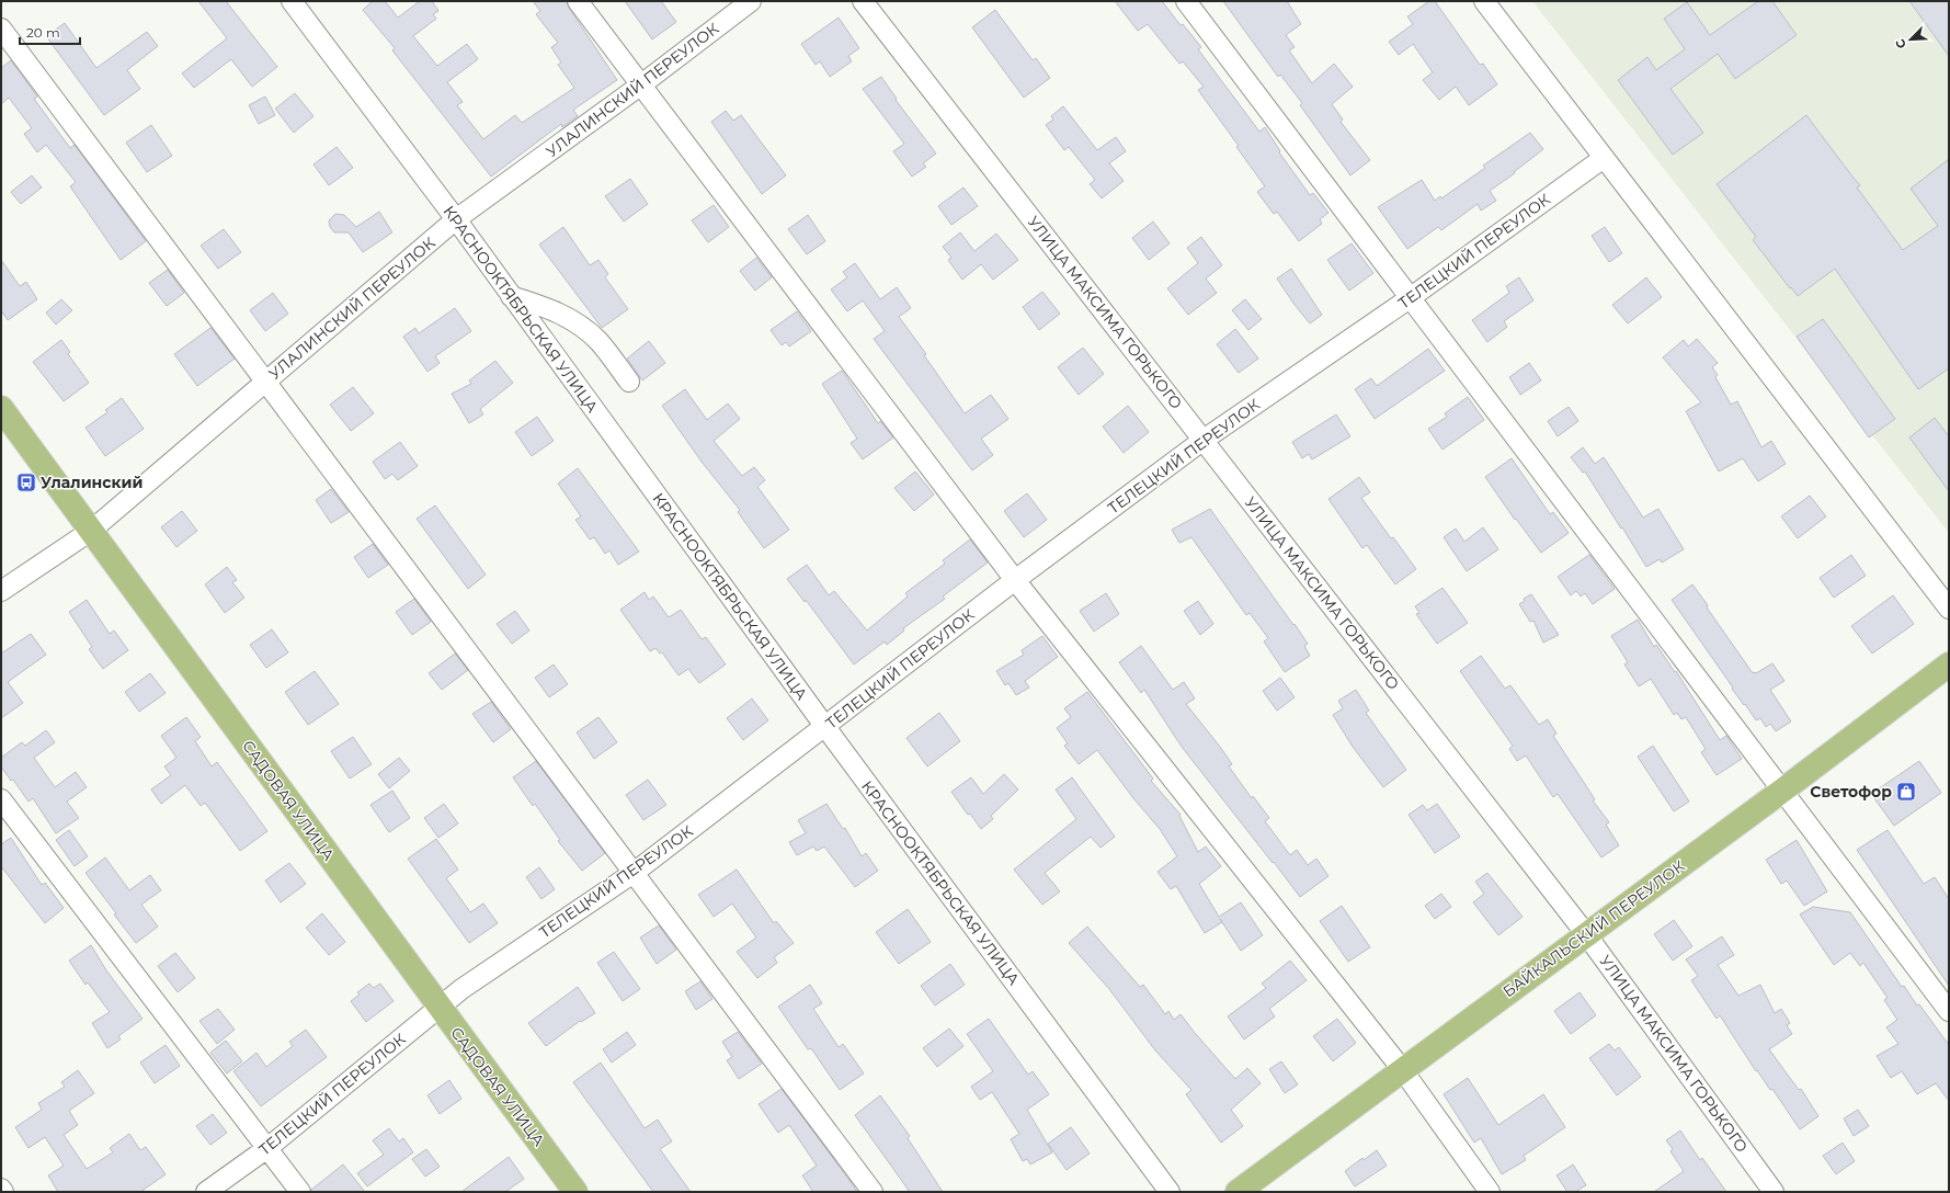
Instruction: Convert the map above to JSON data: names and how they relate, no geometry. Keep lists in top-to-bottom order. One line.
{"streets":{"main road":["САДОВАЯ УЛИЦА","БАЙКАЛЬСКИЙ ПЕРЕУЛОК"],"street":["УЛАЛИНСКИЙ ПЕРЕУЛОК","ТЕЛЕЦКИЙ ПЕРЕУЛОК","КРАСНООКТЯБРЬСКАЯ УЛИЦА","УЛИЦА МАКСИМА ГОРЬКОГО"]},"crossings":[["УЛАЛИНСКИЙ ПЕРЕУЛОК","КРАСНООКТЯБРЬСКАЯ УЛИЦА"],["УЛАЛИНСКИЙ ПЕРЕУЛОК","САДОВАЯ УЛИЦА"],["ТЕЛЕЦКИЙ ПЕРЕУЛОК","КРАСНООКТЯБРЬСКАЯ УЛИЦА"],["ТЕЛЕЦКИЙ ПЕРЕУЛОК","УЛИЦА МАКСИМА ГОРЬКОГО"],["ТЕЛЕЦКИЙ ПЕРЕУЛОК","САДОВАЯ УЛИЦА"],["УЛИЦА МАКСИМА ГОРЬКОГО","БАЙКАЛЬСКИЙ ПЕРЕУЛОК"]],"places":{"bus stop":["Улалинский"],"shop":["Светофор"]},"scale_bar":"20 m","north":"bottom left"}
